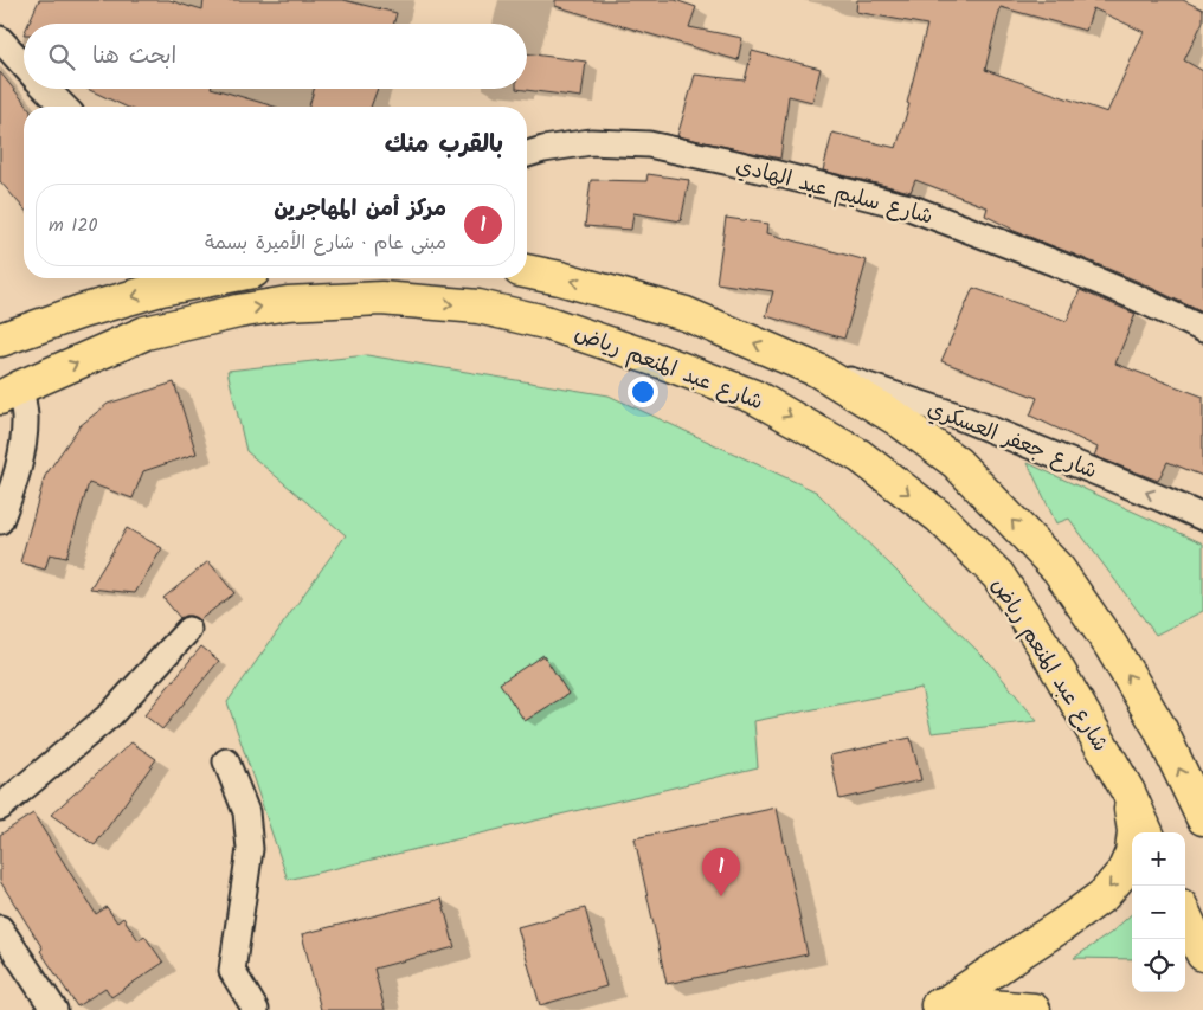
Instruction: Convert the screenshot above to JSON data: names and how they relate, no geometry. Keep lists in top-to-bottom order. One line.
{"streets":{"main road":["شارع عبد المنعم رياض"],"street":["شارع سليم عبد الهادي","شارع جعفر العسكري"]},"one_way":["شارع عبد المنعم رياض","شارع جعفر العسكري"],"page":{"search":"ابحث هنا","heading":"بالقرب منك","list":[{"mark":"1","name":"مركز أمن المهاجرين","note":"مبنى عام · شارع الأميرة بسمة","value":"120 m"}],"map_buttons":["+","−"],"pins":"1"}}
